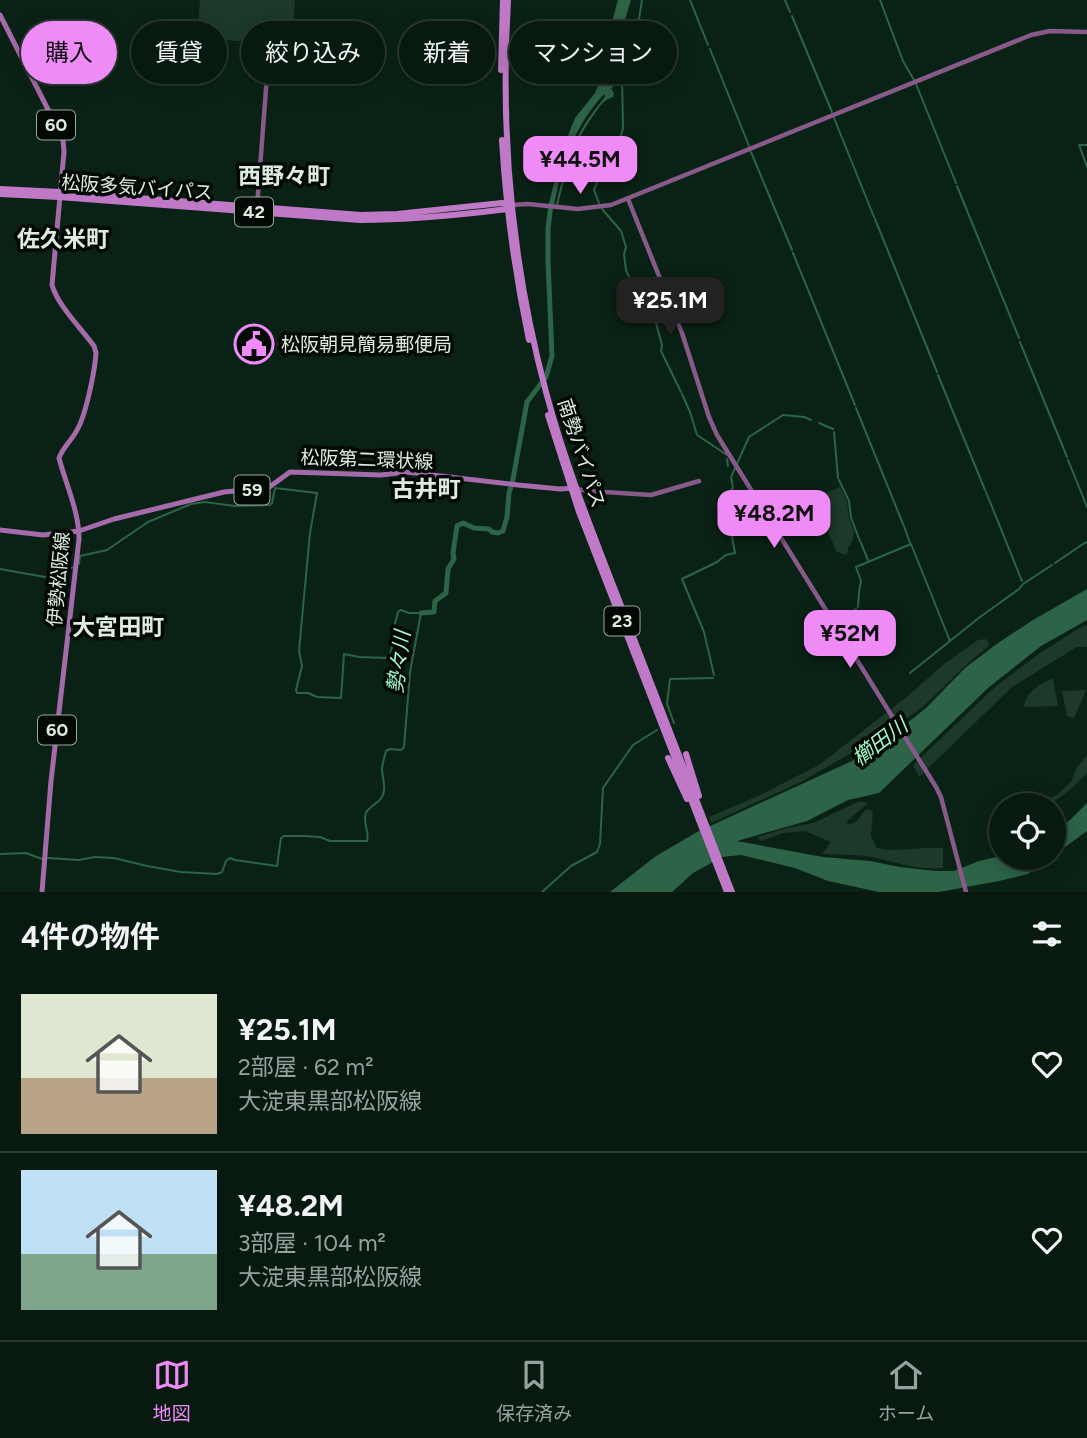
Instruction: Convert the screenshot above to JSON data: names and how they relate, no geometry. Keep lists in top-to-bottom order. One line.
{"streets":{"highway":["松阪多気バイパス","42","南勢バイパス","23"],"main road":["60","松阪第二環状線","59","伊勢松阪線"]},"crossings":[["松阪多気バイパス","南勢バイパス"],["松阪多気バイパス","伊勢松阪線"],["南勢バイパス","松阪第二環状線"],["松阪第二環状線","伊勢松阪線"]],"districts":["西野々町","佐久米町","古井町","大宮田町"],"water":["勢々川","櫛田川"],"places":{"public building":["松阪朝見簡易郵便局"]},"page":{"chip":["購入","賃貸","絞り込み","新着","マンション"],"price":["¥44.5M","¥25.1M","¥48.2M","¥52M"],"heading":"4件の物件","list":[{"name":"¥25.1M","note":"2部屋 · 62 m² · 大淀東黒部松阪線"},{"name":"¥48.2M","note":"3部屋 · 104 m² · 大淀東黒部松阪線"}],"tabs":["地図","保存済み","ホーム"]}}
